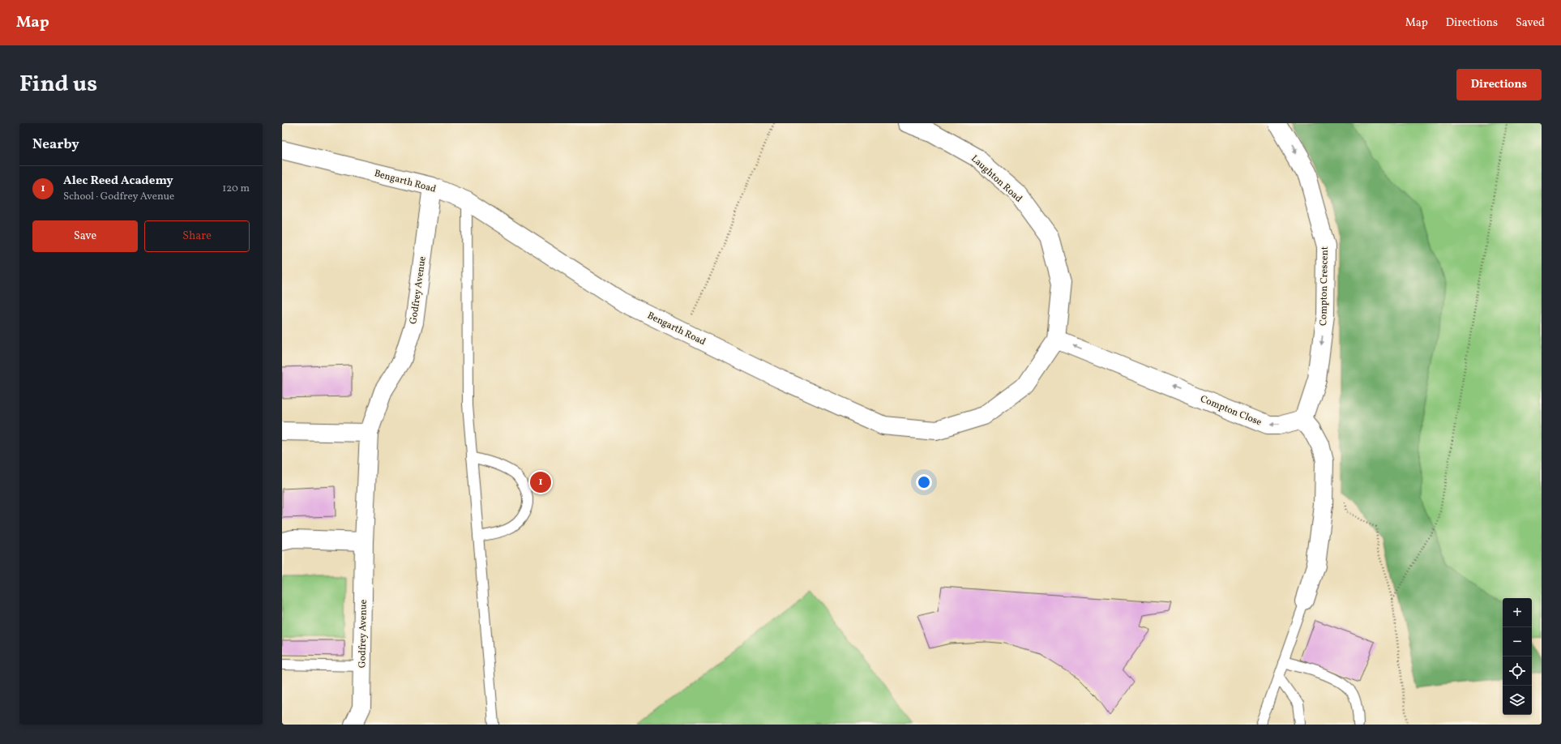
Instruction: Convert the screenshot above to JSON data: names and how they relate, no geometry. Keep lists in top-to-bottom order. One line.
{"streets":{"street":["Laughton Road","Bengarth Road","Compton Crescent","Godfrey Avenue","Compton Close"]},"crossings":[["Laughton Road","Bengarth Road"],["Laughton Road","Compton Close"],["Bengarth Road","Godfrey Avenue"],["Bengarth Road","Compton Close"],["Compton Crescent","Compton Close"]],"one_way":["Compton Crescent","Compton Close"],"page":{"header":"Map","nav":["Map","Directions","Saved"],"title":"Find us","buttons":["Directions",["Save","Share"]],"heading":"Nearby","list":[{"mark":"1","name":"Alec Reed Academy","note":"School · Godfrey Avenue","value":"120 m"}],"pins":"1","map_buttons":["+","−"]}}
